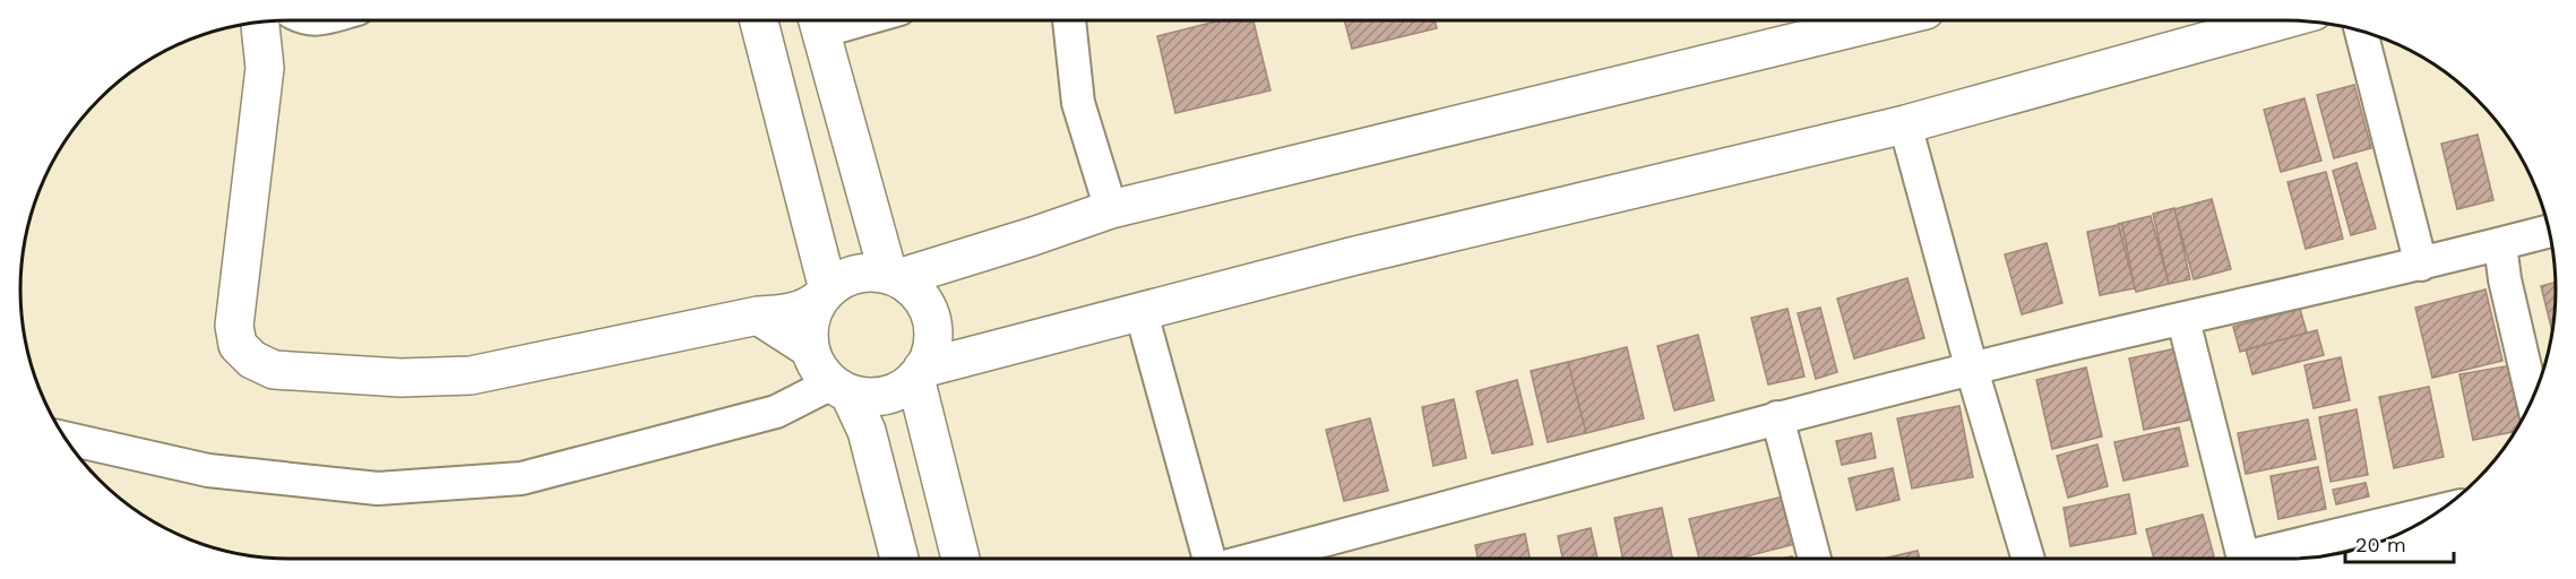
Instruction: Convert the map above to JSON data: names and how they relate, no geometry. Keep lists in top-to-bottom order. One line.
{"scale_bar":"20 m"}
